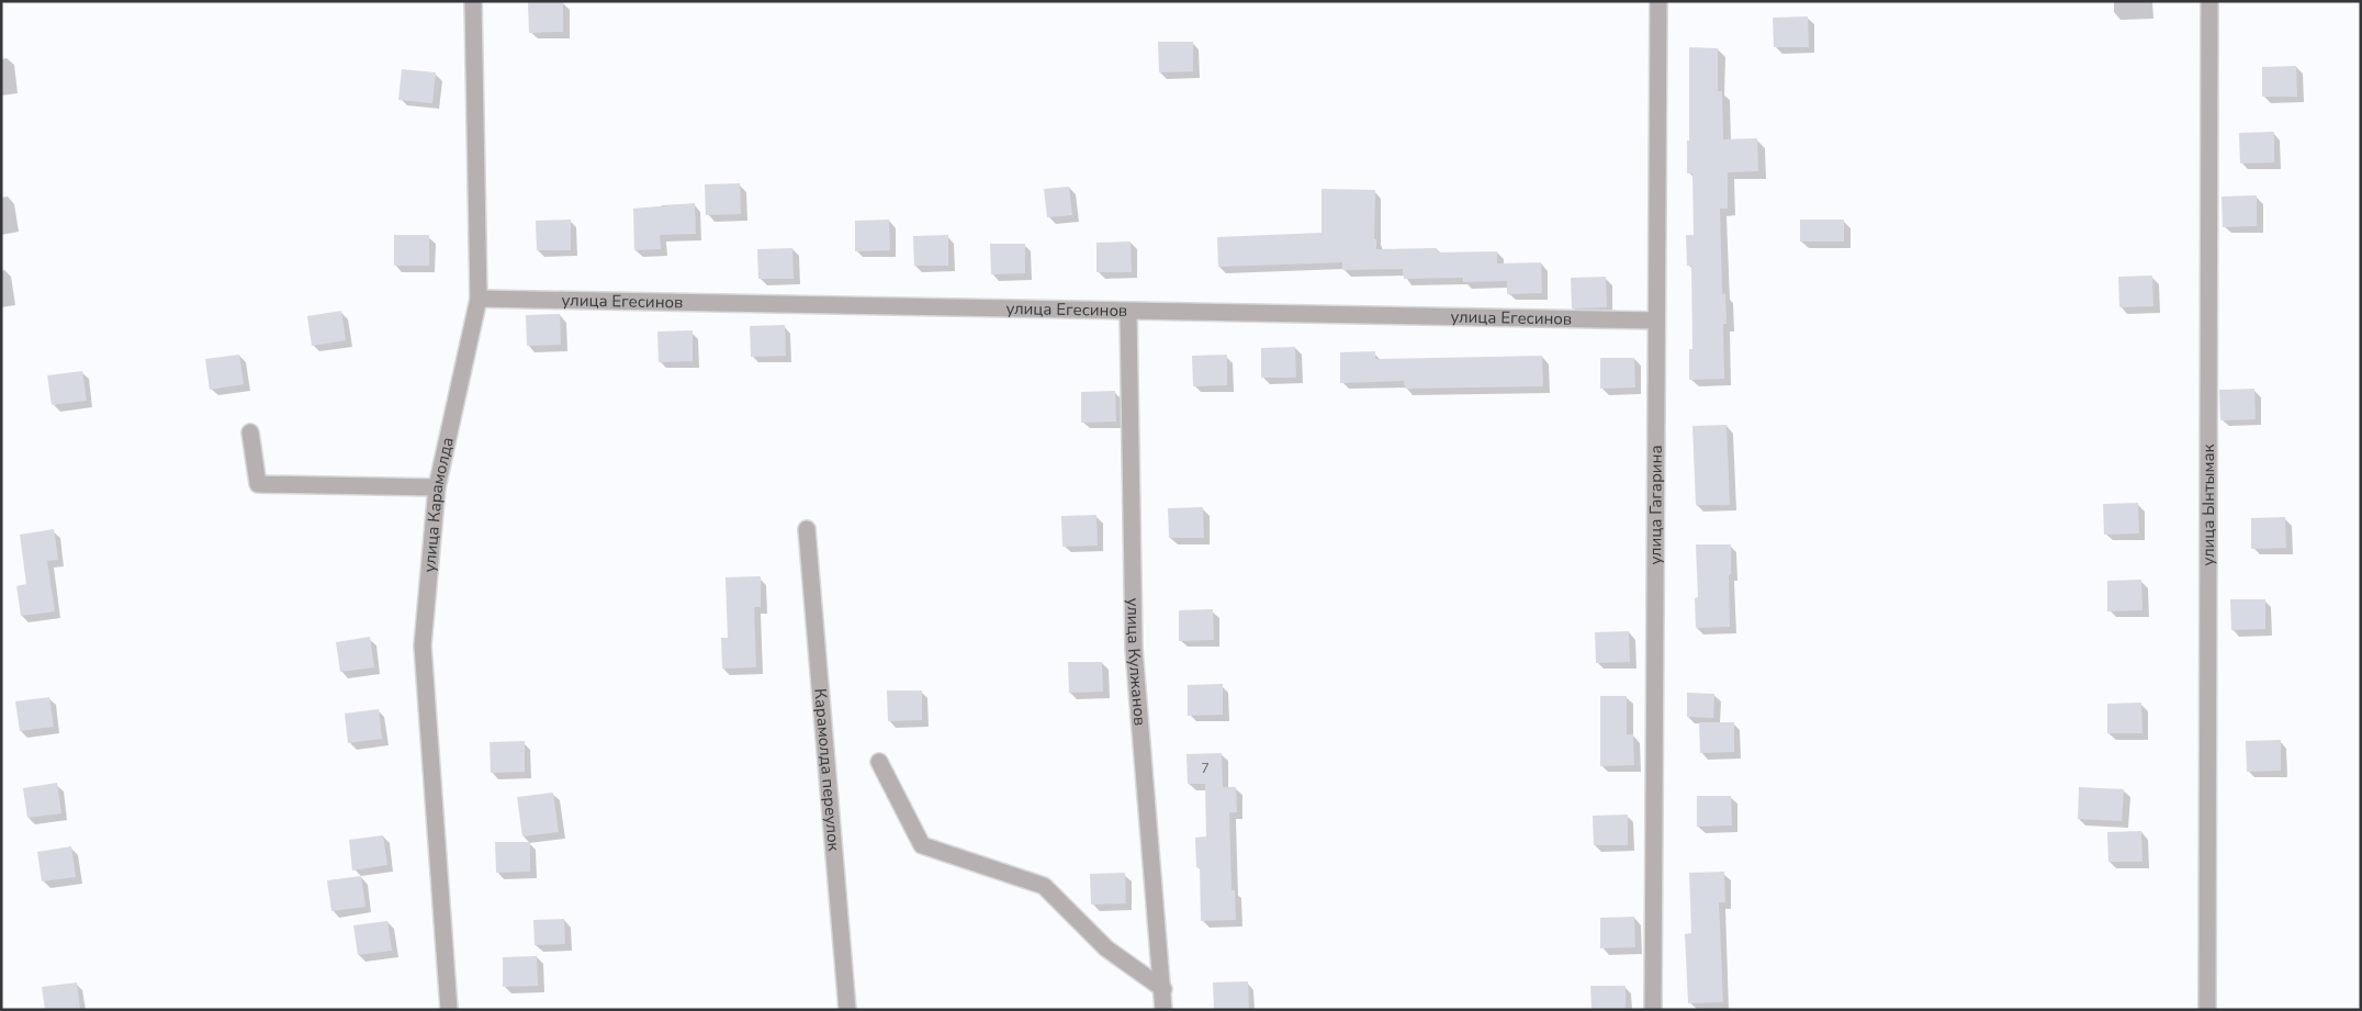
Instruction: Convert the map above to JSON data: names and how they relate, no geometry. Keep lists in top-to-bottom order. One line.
{"streets":{"street":["улица Егесинов","улица Карамолда","улица Гагарина","улица Ынтымак","улица Кулжанов","Карамолда переулок"]},"crossings":[["улица Егесинов","улица Карамолда"],["улица Егесинов","улица Гагарина"],["улица Егесинов","улица Кулжанов"]],"house_numbers":["7"]}
